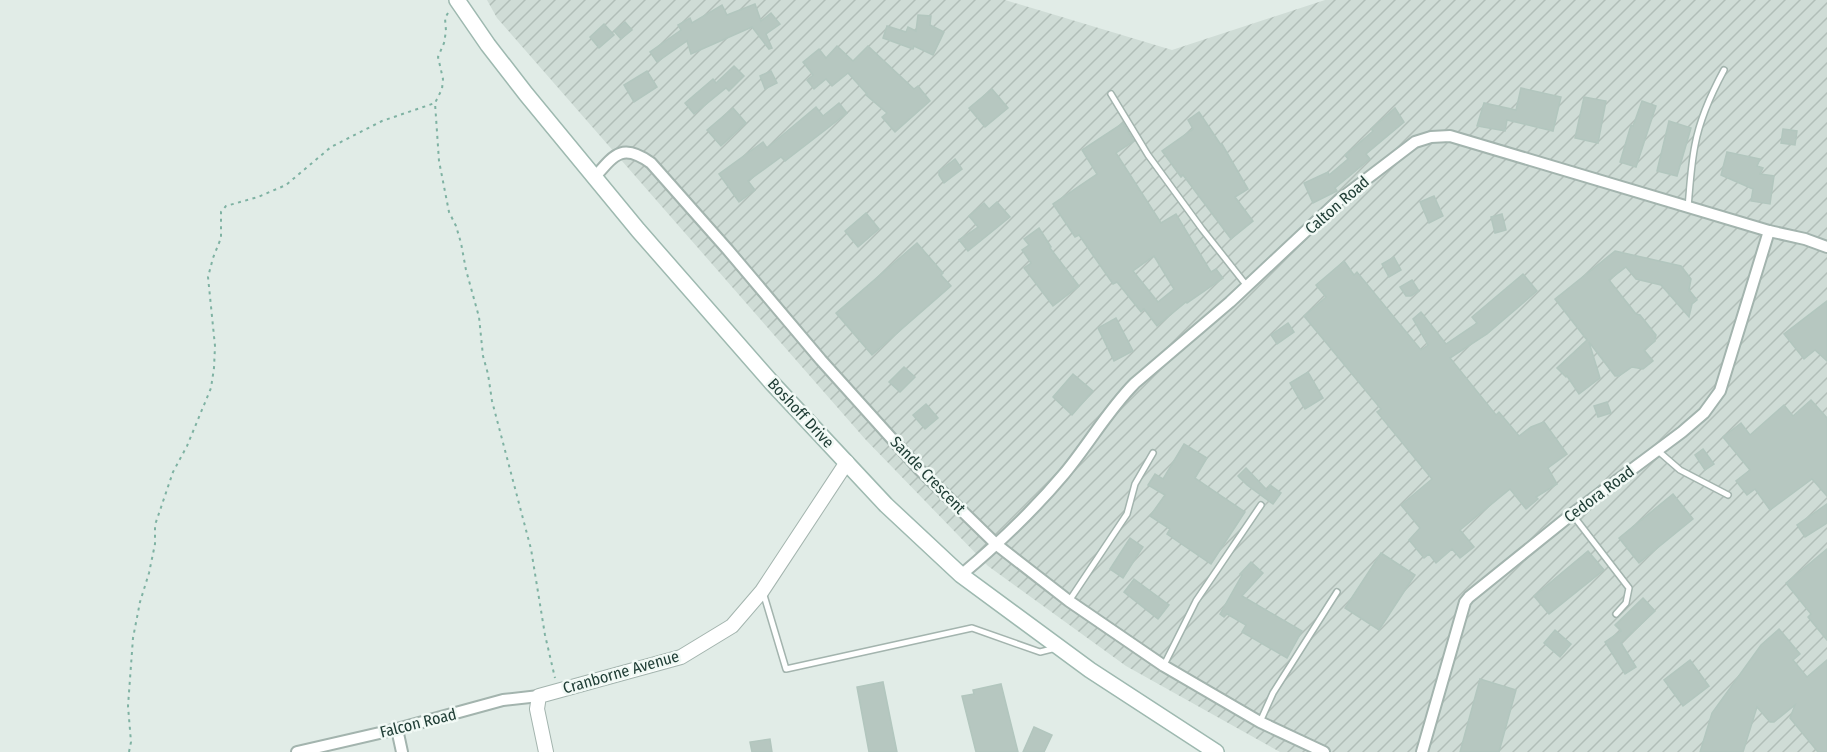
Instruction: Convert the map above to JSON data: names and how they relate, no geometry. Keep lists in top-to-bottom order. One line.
{"streets":{"main road":["Boshoff Drive"],"street":["Calton Road","Sande Crescent","Cedora Road","Cranborne Avenue","Falcon Road"]},"crossings":[["Calton Road","Boshoff Drive"],["Calton Road","Sande Crescent"],["Calton Road","Cedora Road"],["Boshoff Drive","Sande Crescent"],["Boshoff Drive","Cranborne Avenue"],["Cranborne Avenue","Falcon Road"]]}
